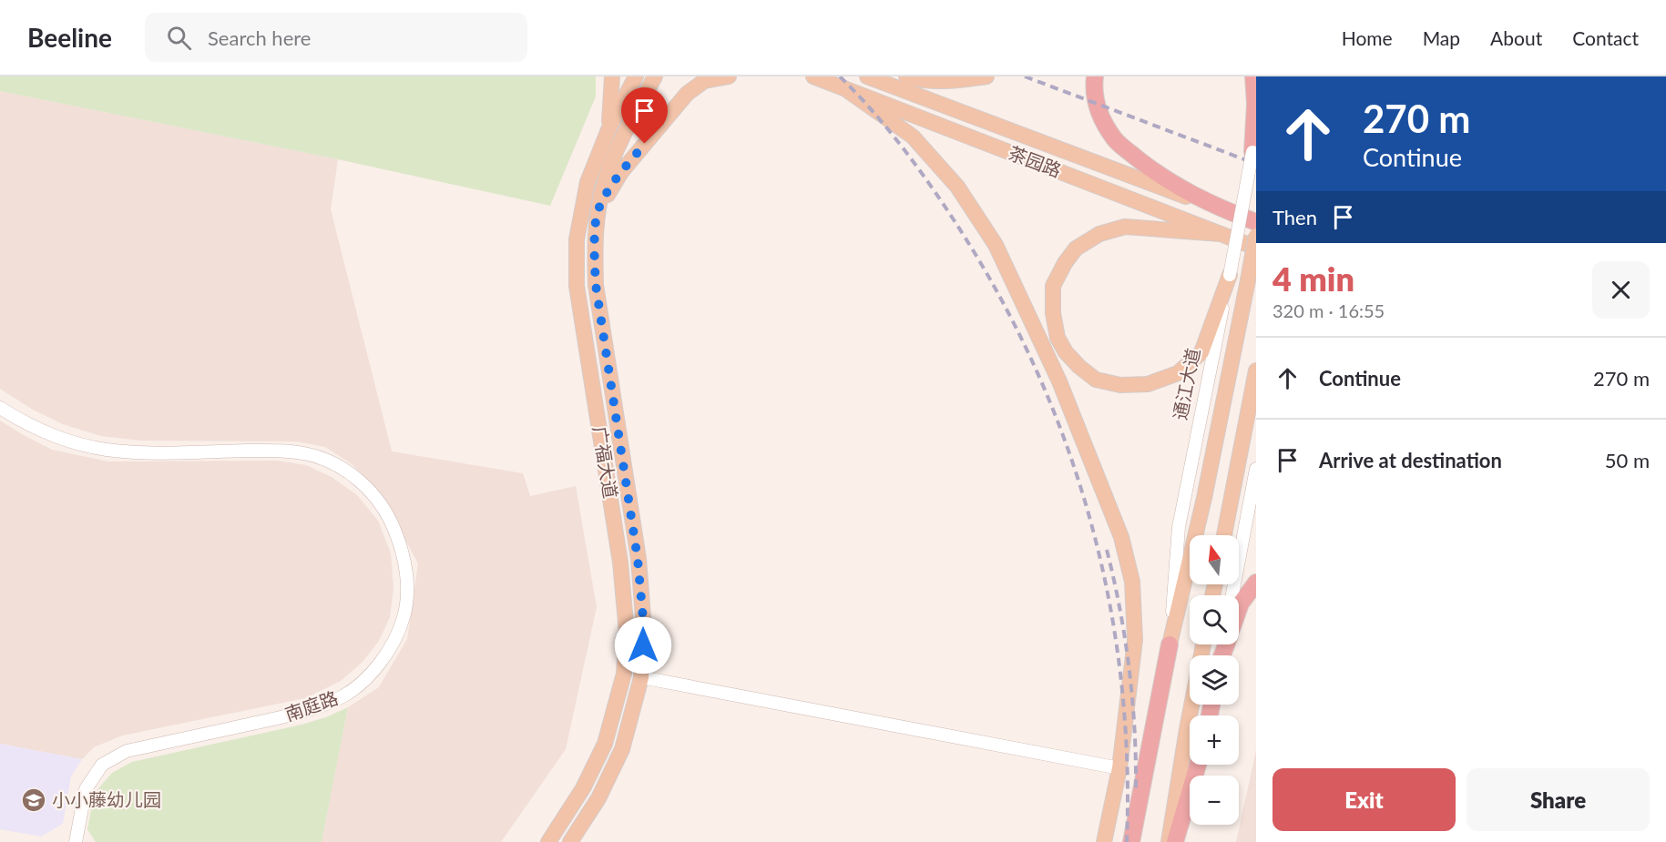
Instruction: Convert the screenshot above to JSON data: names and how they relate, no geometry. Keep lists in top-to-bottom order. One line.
{"streets":{"highway":["通江大道"],"main road":["茶园路","广福大道"],"street":["南庭路"]},"places":{"school or university":["小小藤幼儿园"]},"north":"top","page":{"header":"Beeline","search":"Search here","nav":["Home","Map","About","Contact"],"turn":["270 m","Continue"],"then":"Then","heading":["4 min","320 m · 16:55"],"list":[{"name":"Continue","value":"270 m"},{"name":"Arrive at destination","value":"50 m"}],"map_buttons":["+","−"],"buttons":["Exit","Share"]}}
